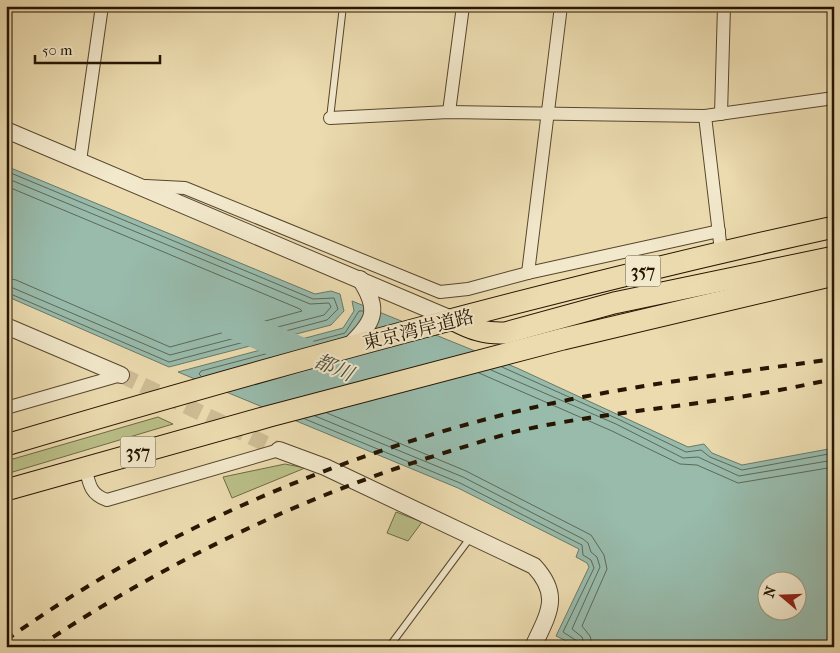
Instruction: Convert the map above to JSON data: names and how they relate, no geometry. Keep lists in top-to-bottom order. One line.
{"streets":{"highway":["357","東京湾岸道路"]},"water":["都川"],"scale_bar":"50 m","north":"left"}
